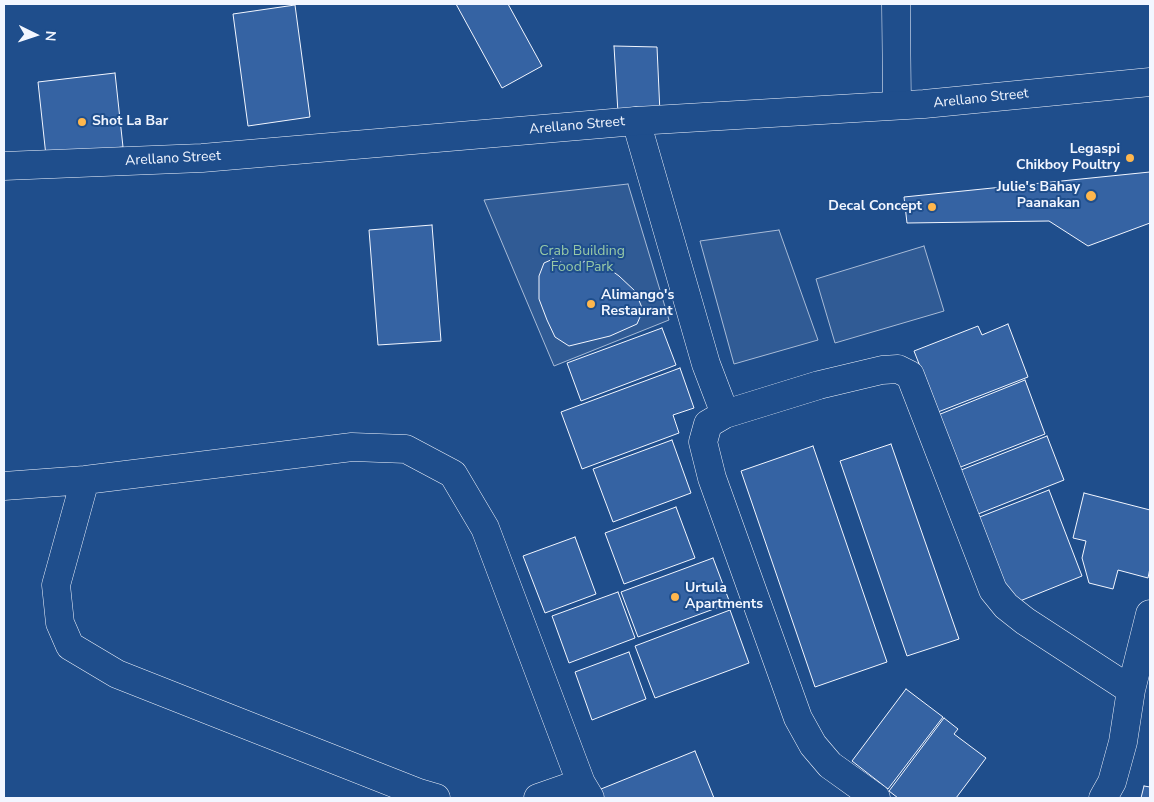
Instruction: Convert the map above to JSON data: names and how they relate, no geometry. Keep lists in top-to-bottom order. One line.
{"streets":{"main road":["Arellano Street"]},"parks":["Crab Building Food Park"],"places":["Shot La Bar","Legaspi Chikboy Poultry","Julie's Bahay Paanakan","Decal Concept","Alimango's Restaurant","Urtula Apartments"],"north":"right"}
